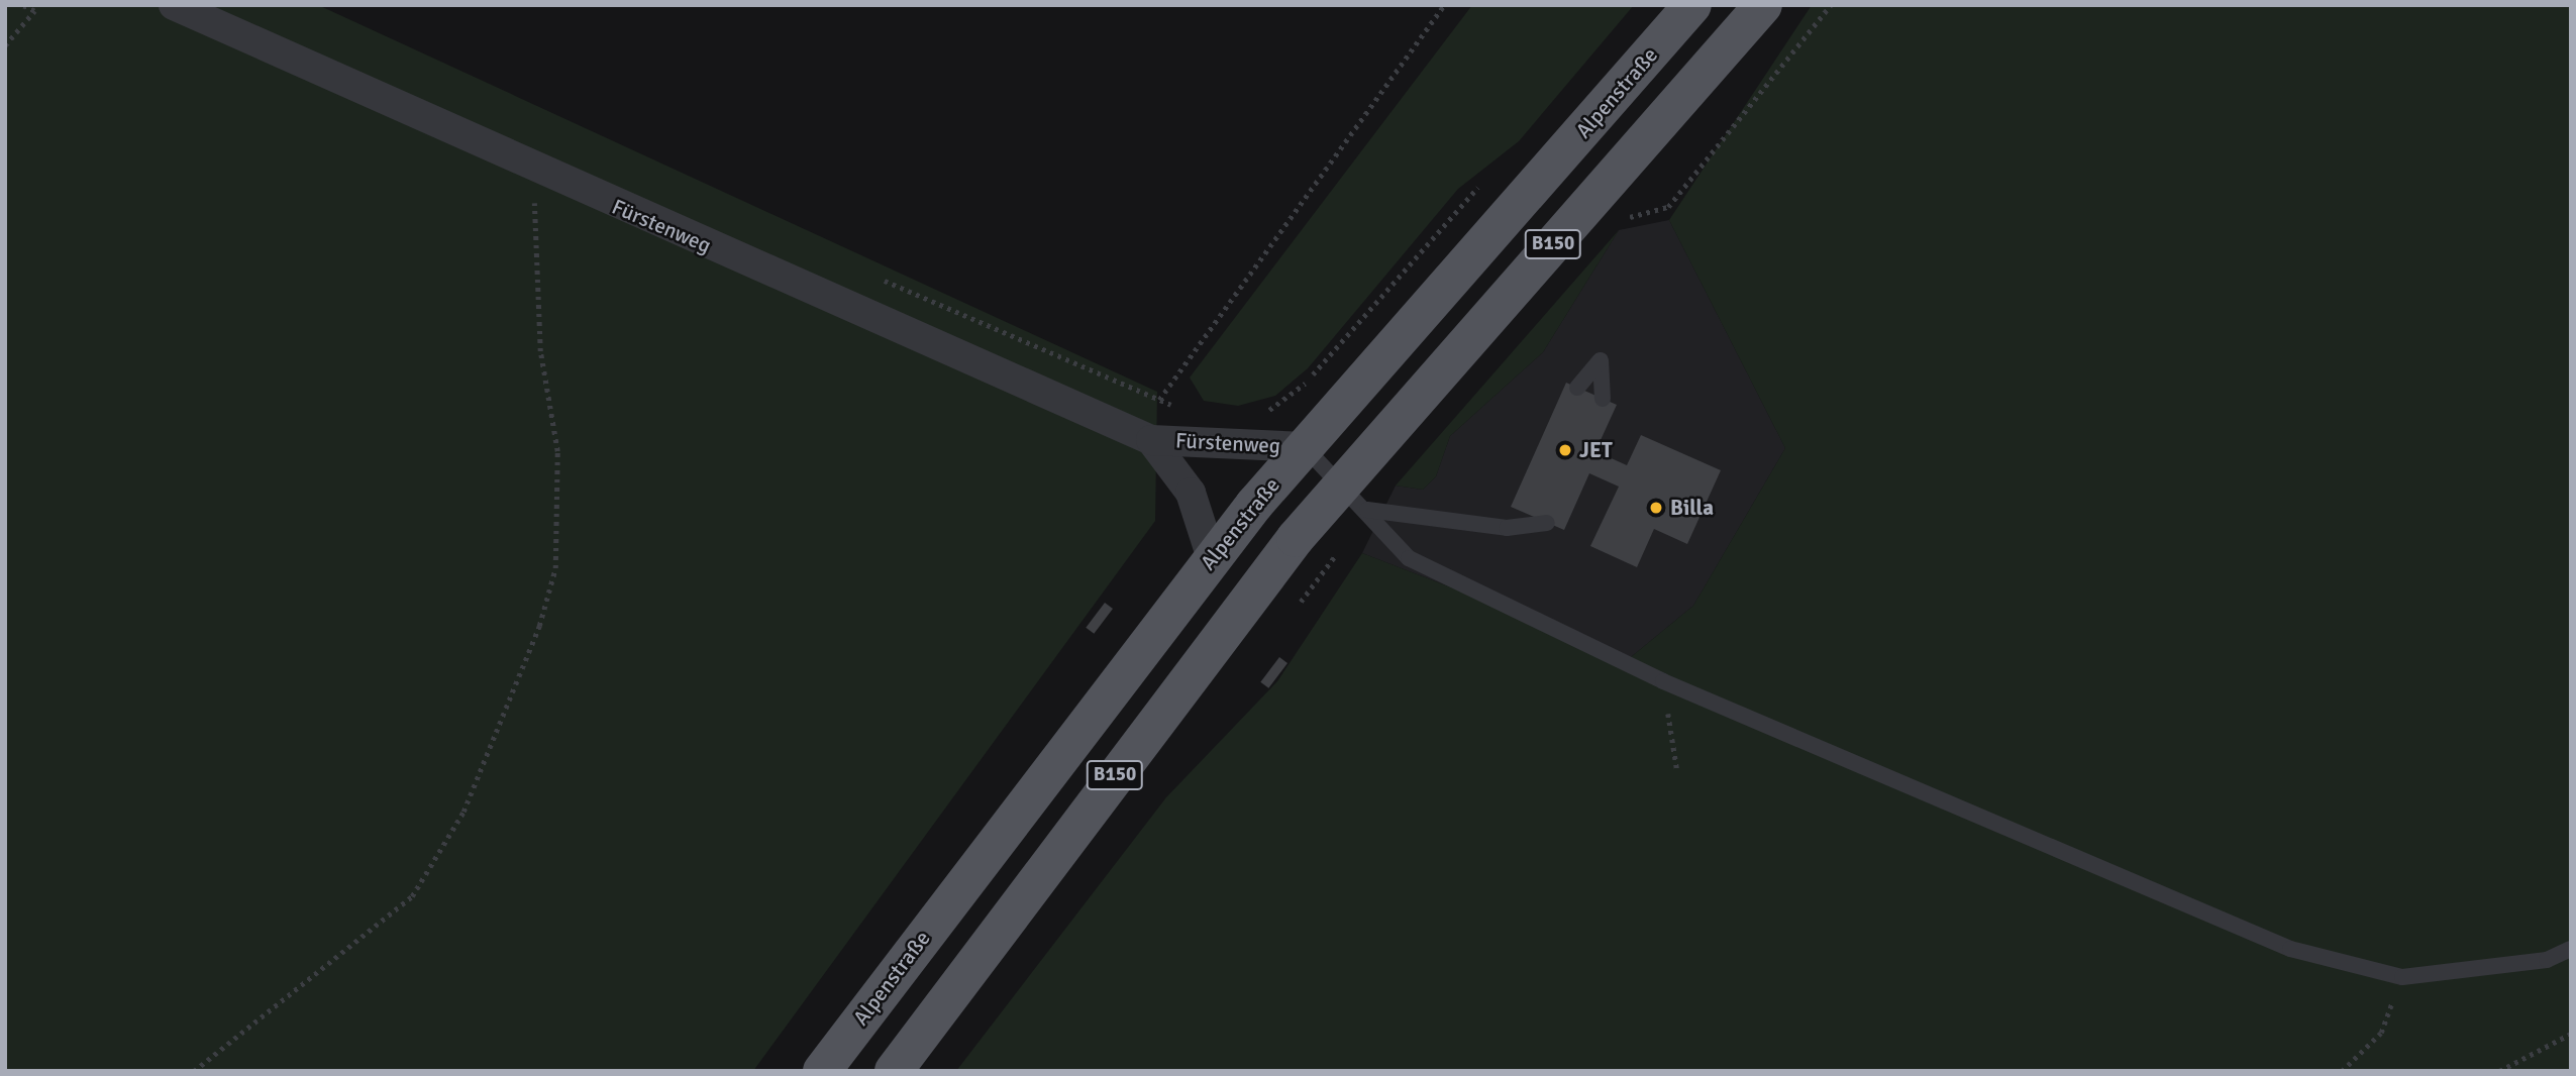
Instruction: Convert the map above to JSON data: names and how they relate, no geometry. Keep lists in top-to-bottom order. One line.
{"streets":{"main road":["Alpenstraße","B150"],"street":["Fürstenweg"]},"crossings":[["Alpenstraße","Fürstenweg"]],"places":["JET","Billa"]}
